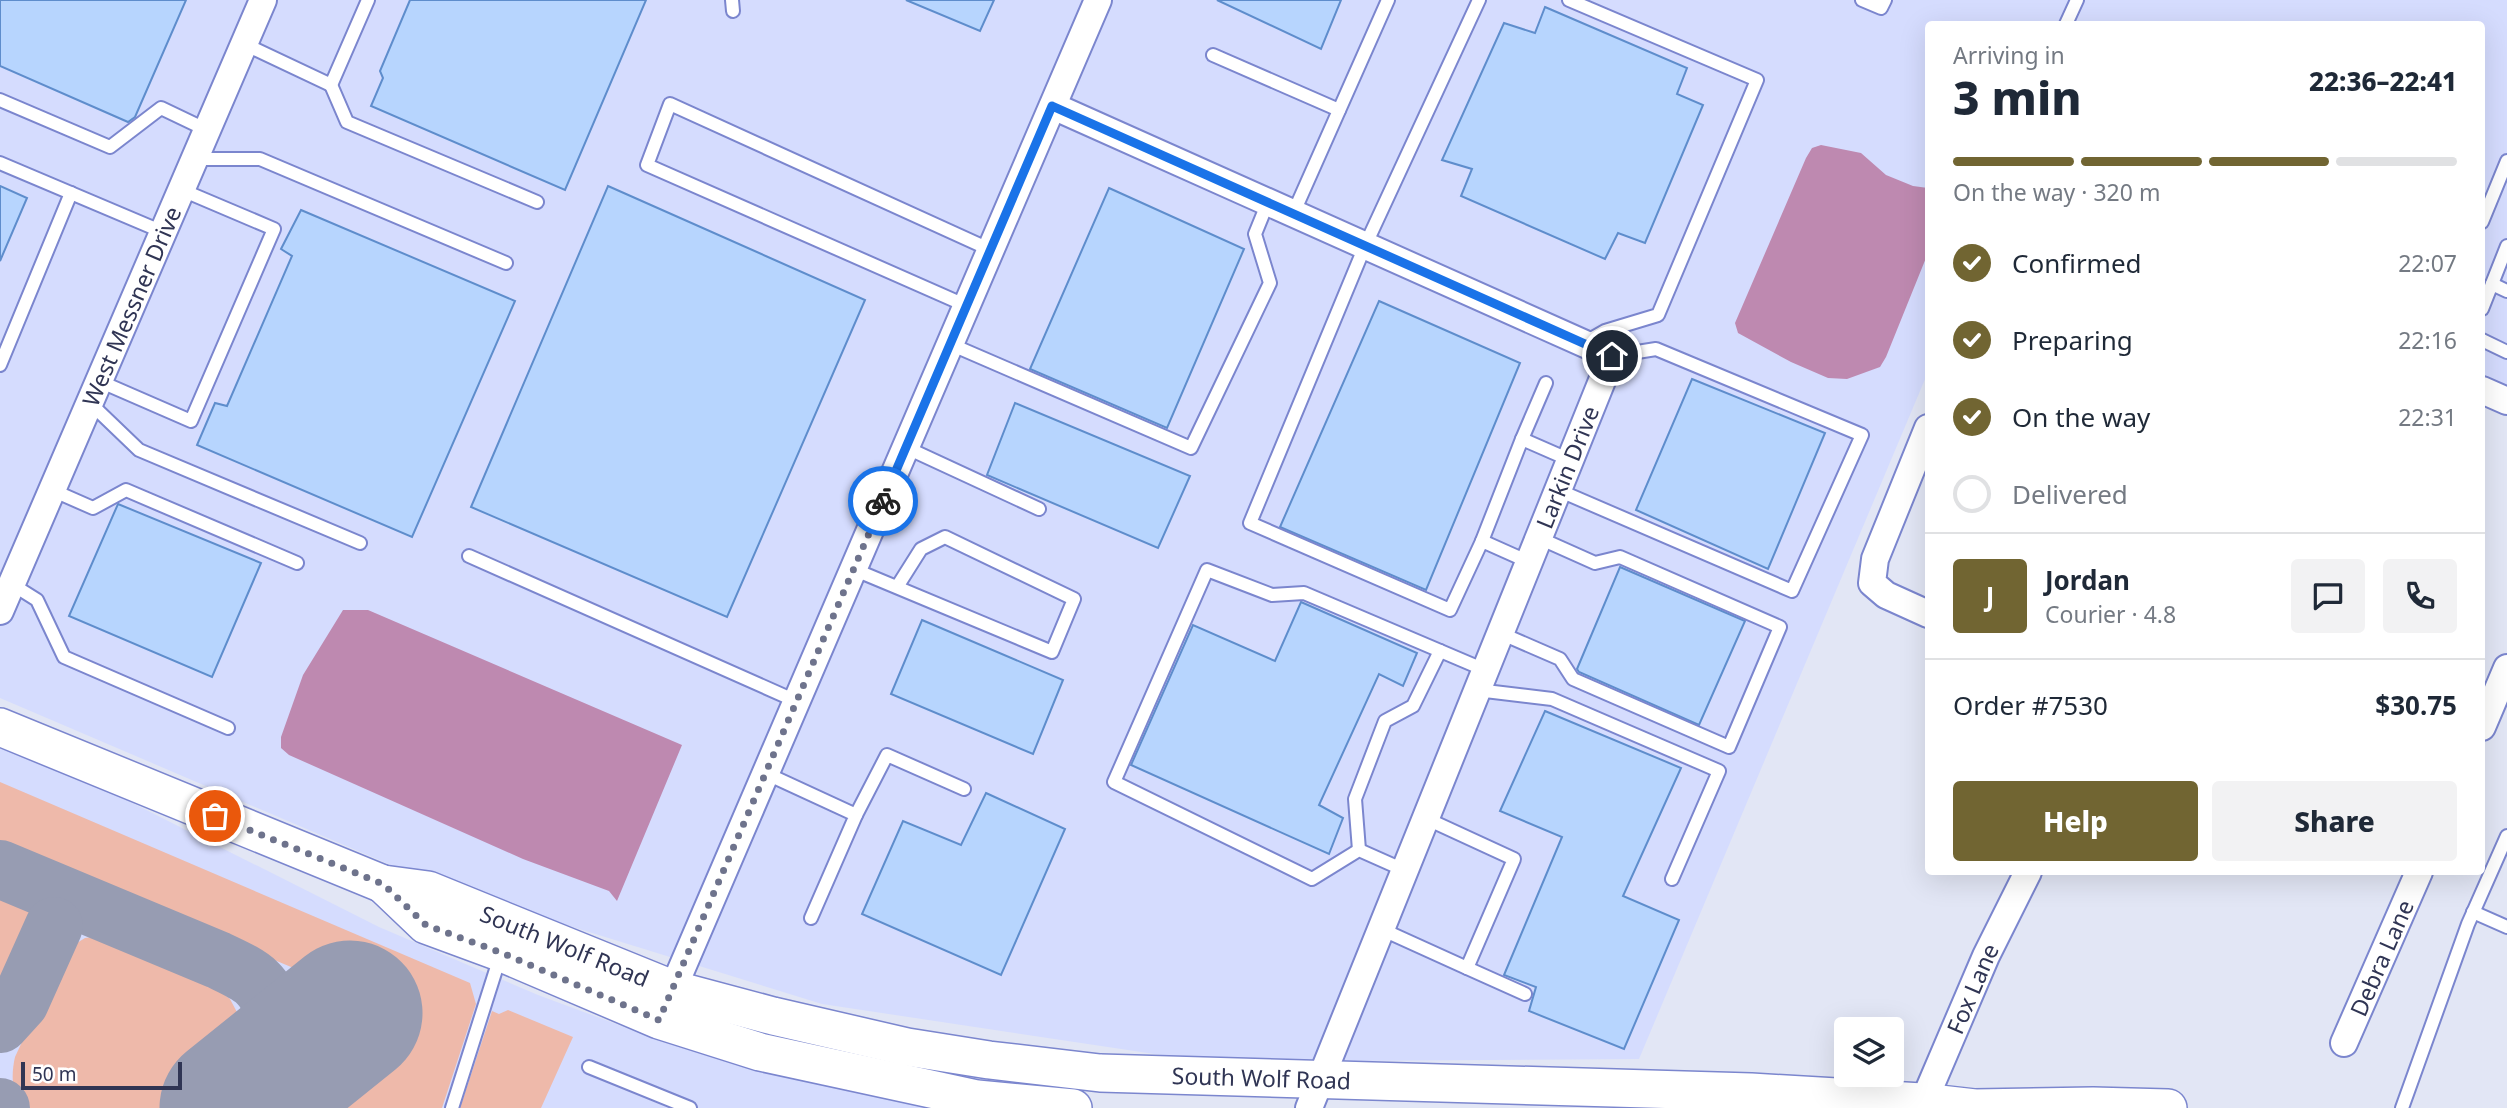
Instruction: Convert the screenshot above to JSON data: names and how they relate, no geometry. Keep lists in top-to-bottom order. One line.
{"streets":{"main road":["South Wolf Road"],"street":["West Messner Drive","Larkin Drive","Debra Lane","Fox Lane"]},"crossings":[["Larkin Drive","South Wolf Road"],["South Wolf Road","Fox Lane"]],"scale_bar":"50 m","page":{"heading":["3 min","Arriving in","22:36–22:41"],"panel":["Jordan","Courier · 4.8","Order #7530","$30.75"],"bar":"On the way · 320 m","list":[["Confirmed","22:07"],["Preparing","22:16"],["On the way","22:31"],"Delivered"],"round":"J","buttons":["Help","Share"],"scale":"50 m"}}
